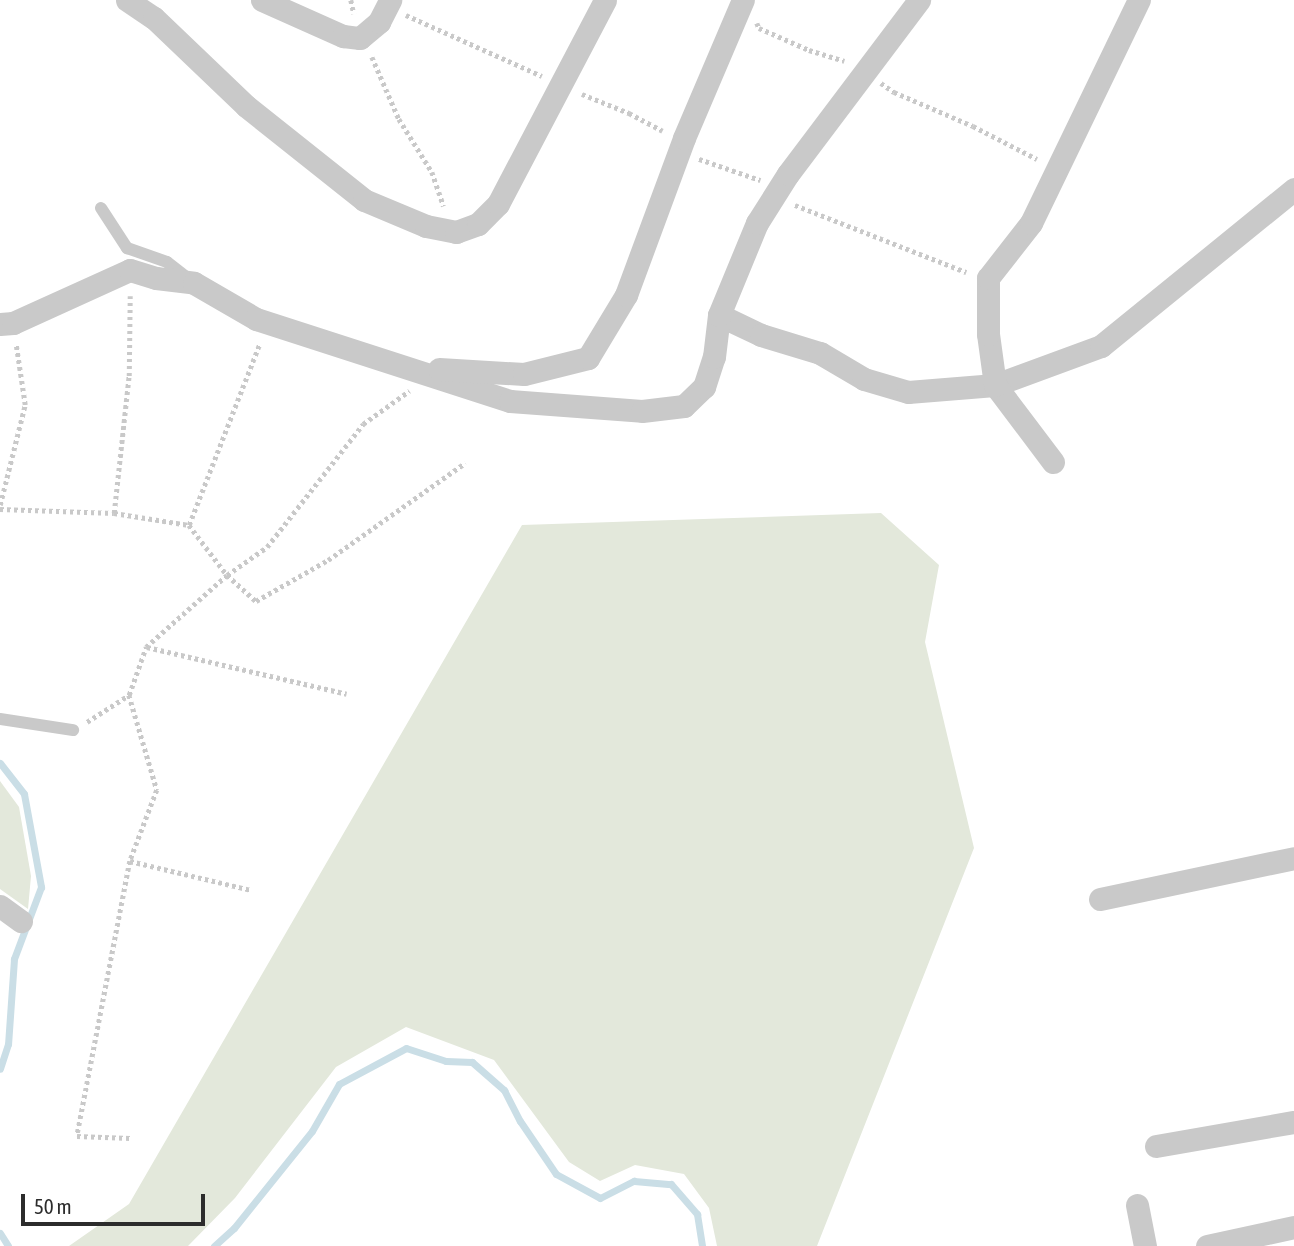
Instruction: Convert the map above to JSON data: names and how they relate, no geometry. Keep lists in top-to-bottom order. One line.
{"scale_bar":"50 m"}
